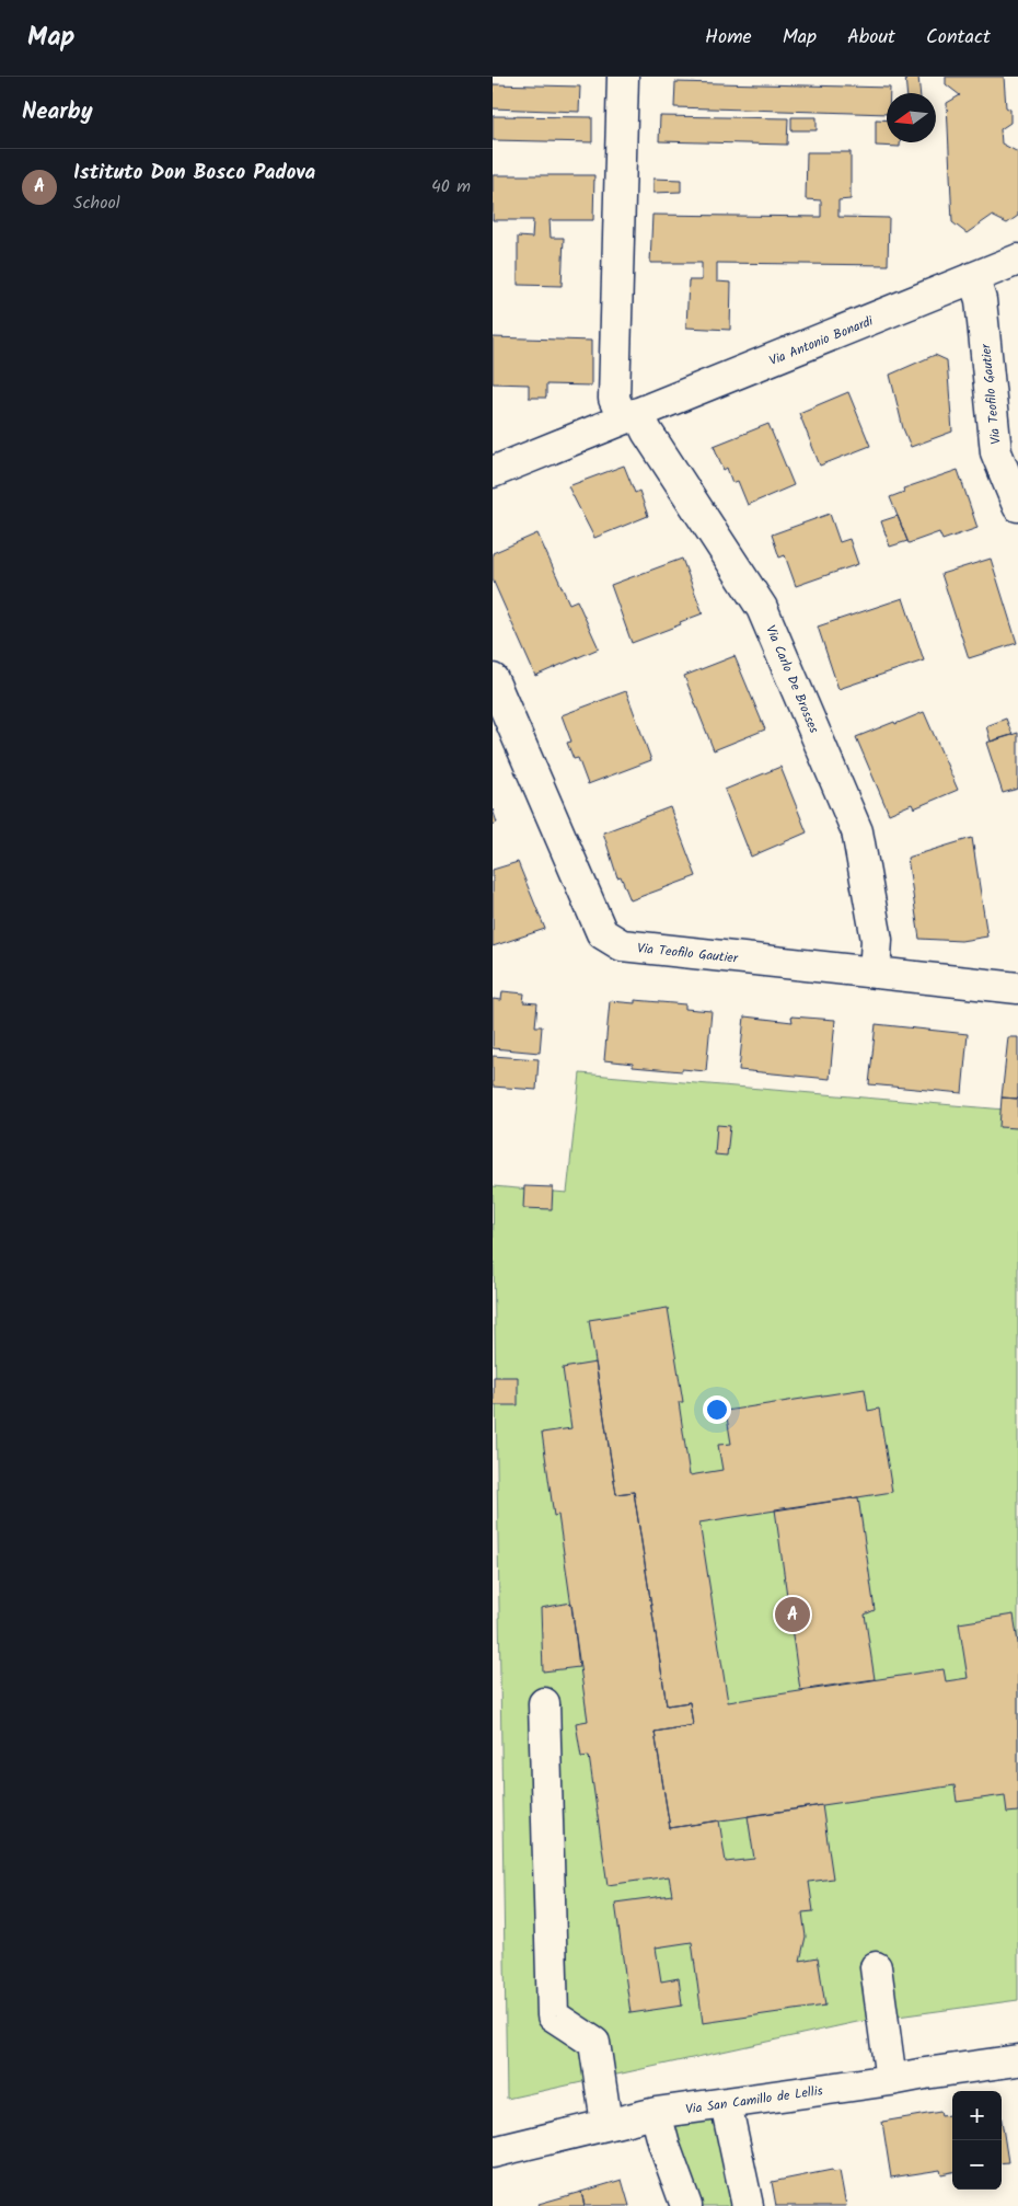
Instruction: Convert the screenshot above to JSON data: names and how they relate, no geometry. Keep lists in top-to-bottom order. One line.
{"streets":{"street":["Via Antonio Bonardi","Via Teofilo Gautier","Via Carlo De Brosses","Via San Camillo de Lellis"]},"crossings":[["Via Antonio Bonardi","Via Teofilo Gautier"],["Via Antonio Bonardi","Via Carlo De Brosses"],["Via Teofilo Gautier","Via Carlo De Brosses"]],"north":"left","page":{"header":"Map","nav":["Home","Map","About","Contact"],"heading":"Nearby","list":[{"mark":"A","name":"Istituto Don Bosco Padova","note":"School","value":"40 m"}],"pins":"A","map_buttons":["+","−"]}}
